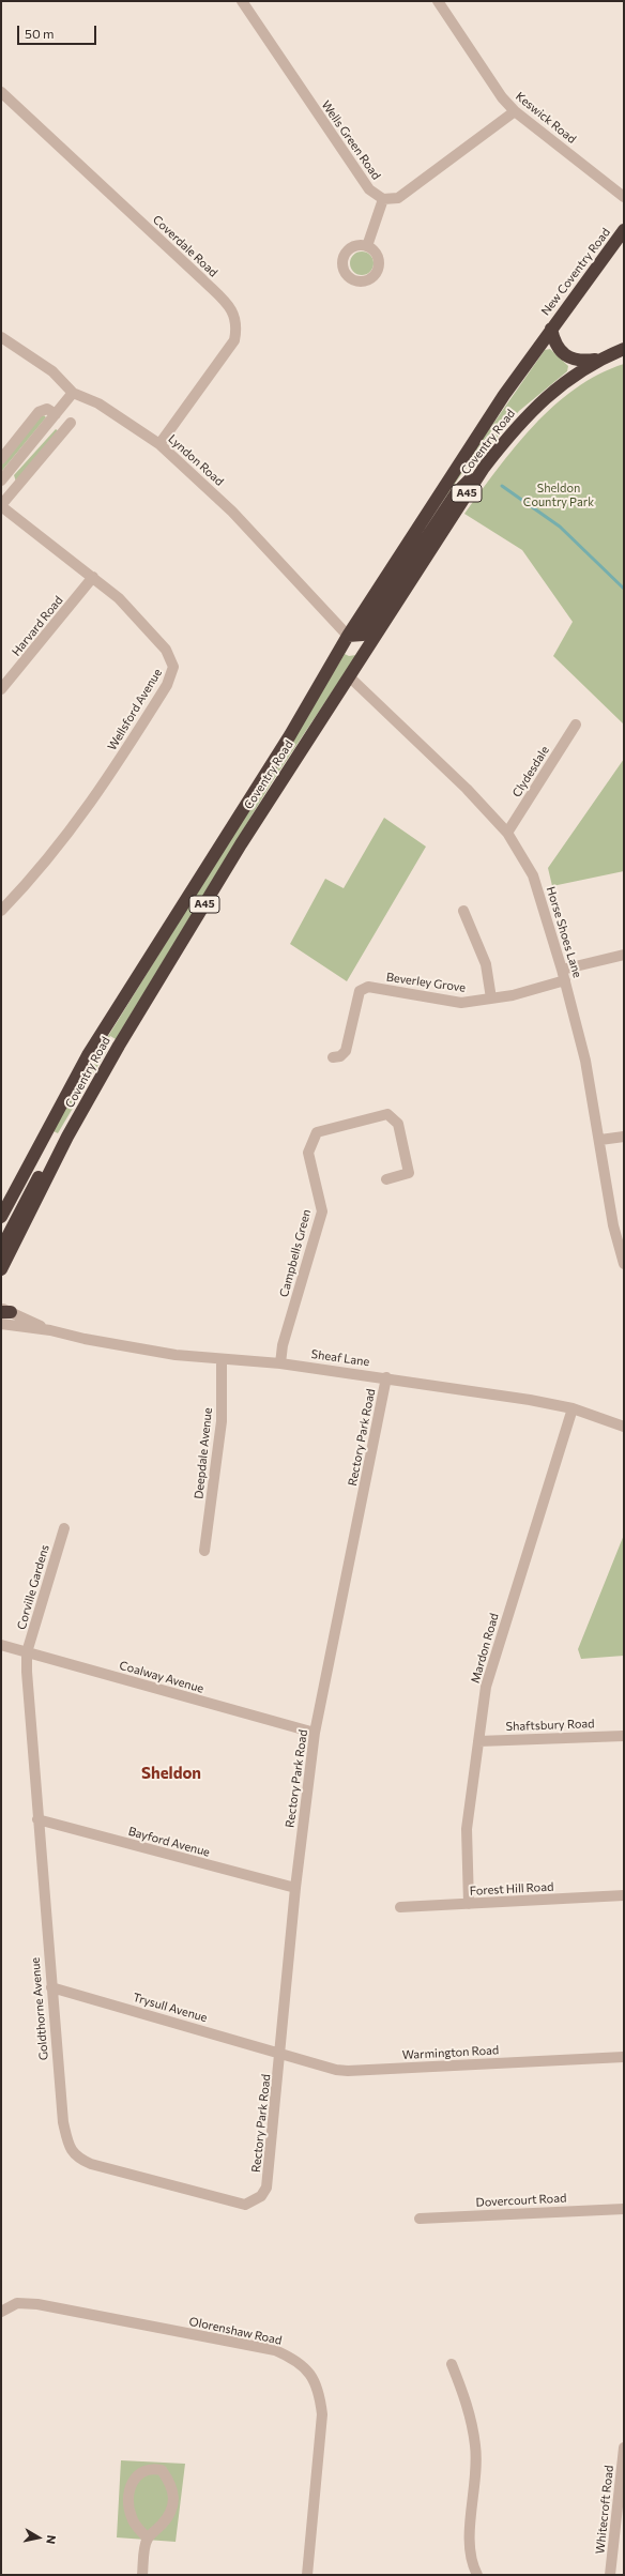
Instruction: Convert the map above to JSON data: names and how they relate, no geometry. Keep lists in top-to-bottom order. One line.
{"streets":{"highway":["New Coventry Road","Coventry Road","A45"],"street":["Keswick Road","Wells Green Road","Coverdale Road","Lyndon Road","Harvard Road","Wellsford Avenue","Clydesdale","Horse Shoes Lane","Beverley Grove","Campbells Green","Sheaf Lane","Rectory Park Road","Deepdale Avenue","Corville Gardens","Mardon Road","Coalway Avenue","Shaftsbury Road","Bayford Avenue","Forest Hill Road","Trysull Avenue","Goldthorne Avenue","Warmington Road","Dovercourt Road","Olorenshaw Road","Whitecroft Road"]},"crossings":[["Coverdale Road","Lyndon Road"],["New Coventry Road","Coventry Road"],["Coventry Road","Lyndon Road"],["Coventry Road","A45"],["Coventry Road","Horse Shoes Lane"],["Harvard Road","Wellsford Avenue"],["Clydesdale","Horse Shoes Lane"],["Horse Shoes Lane","Beverley Grove"],["Campbells Green","Sheaf Lane"],["Sheaf Lane","Rectory Park Road"],["Sheaf Lane","Deepdale Avenue"],["Sheaf Lane","Mardon Road"],["Rectory Park Road","Coalway Avenue"],["Rectory Park Road","Bayford Avenue"],["Rectory Park Road","Trysull Avenue"],["Rectory Park Road","Goldthorne Avenue"],["Rectory Park Road","Warmington Road"],["Corville Gardens","Coalway Avenue"],["Corville Gardens","Goldthorne Avenue"],["Mardon Road","Shaftsbury Road"],["Mardon Road","Forest Hill Road"],["Coalway Avenue","Goldthorne Avenue"],["Bayford Avenue","Goldthorne Avenue"],["Trysull Avenue","Goldthorne Avenue"],["Trysull Avenue","Warmington Road"]],"districts":["Sheldon"],"parks":["Sheldon Country Park"],"scale_bar":"50 m","north":"right"}
